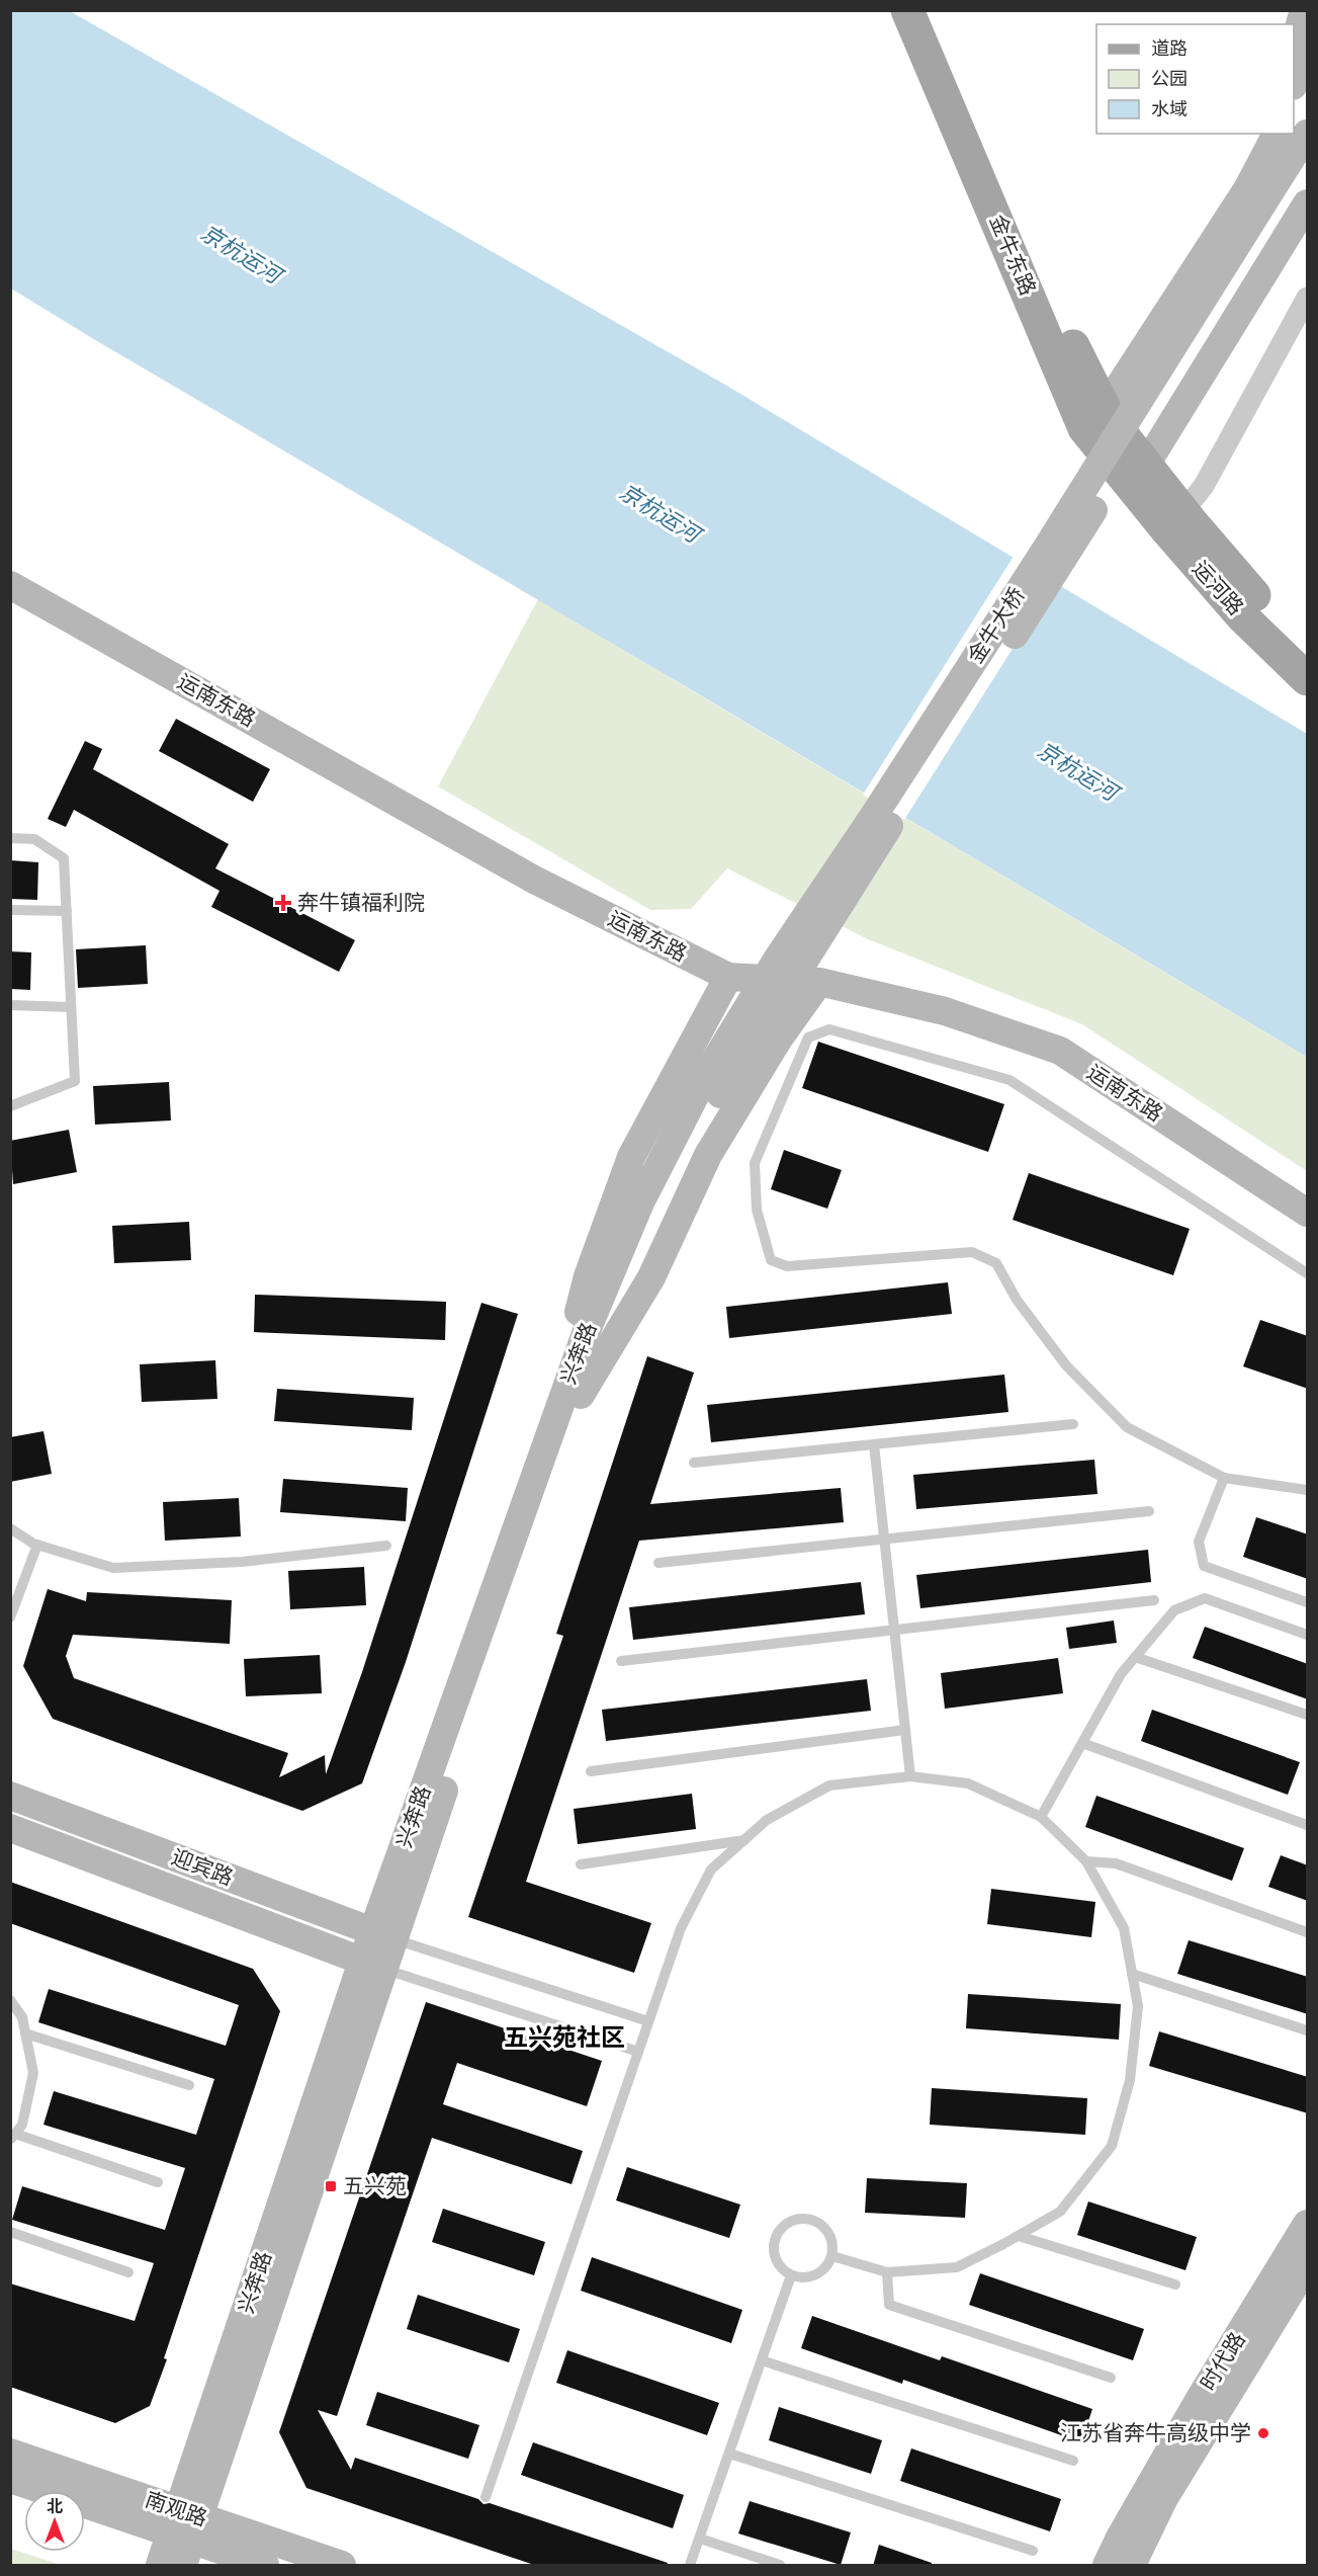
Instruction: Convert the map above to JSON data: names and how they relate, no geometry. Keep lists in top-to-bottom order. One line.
{"streets":{"main road":["金牛东路","运河路","金牛大桥","运南东路","兴奔路","迎宾路","时代路","南观路"]},"crossings":[["金牛东路","运河路"],["金牛大桥","兴奔路"],["兴奔路","迎宾路"],["兴奔路","南观路"]],"districts":["五兴苑社区"],"water":["京杭运河"],"places":{"health":["奔牛镇福利院"],"transit":["五兴苑"],"other":["江苏省奔牛高级中学"]},"legend":["道路","公园","水域"],"north":"top"}
